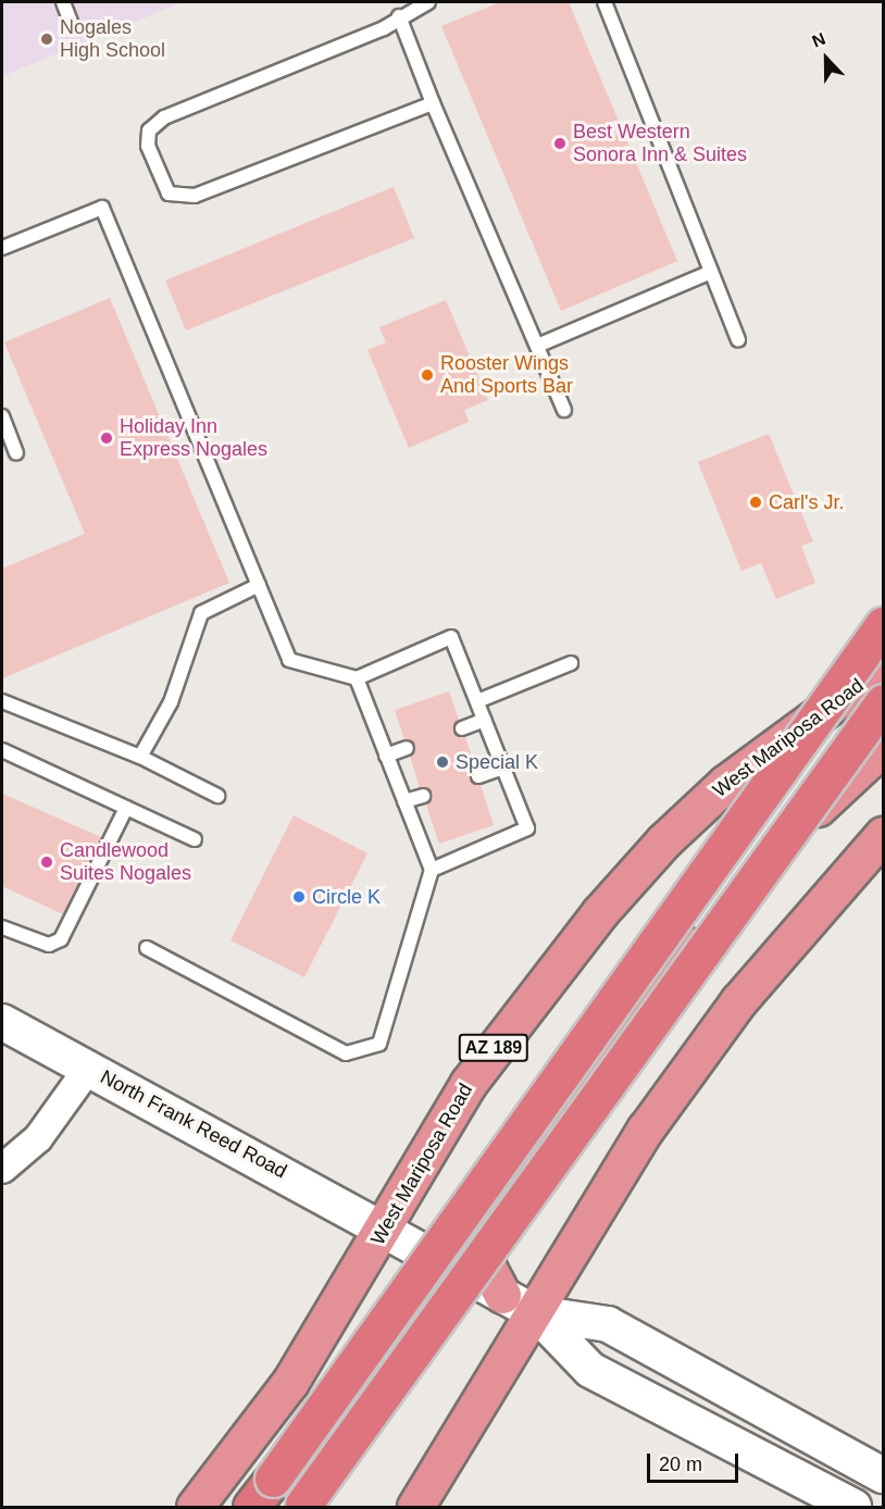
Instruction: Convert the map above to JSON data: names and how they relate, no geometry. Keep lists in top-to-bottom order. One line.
{"streets":{"highway":["West Mariposa Road","AZ 189"],"street":["North Frank Reed Road"]},"crossings":[["West Mariposa Road","North Frank Reed Road"]],"places":["Nogales High School","Best Western Sonora Inn & Suites","Rooster Wings And Sports Bar","Holiday Inn Express Nogales","Carl's Jr.","Special K","Candlewood Suites Nogales","Circle K"],"scale_bar":"20 m","north":"top"}
